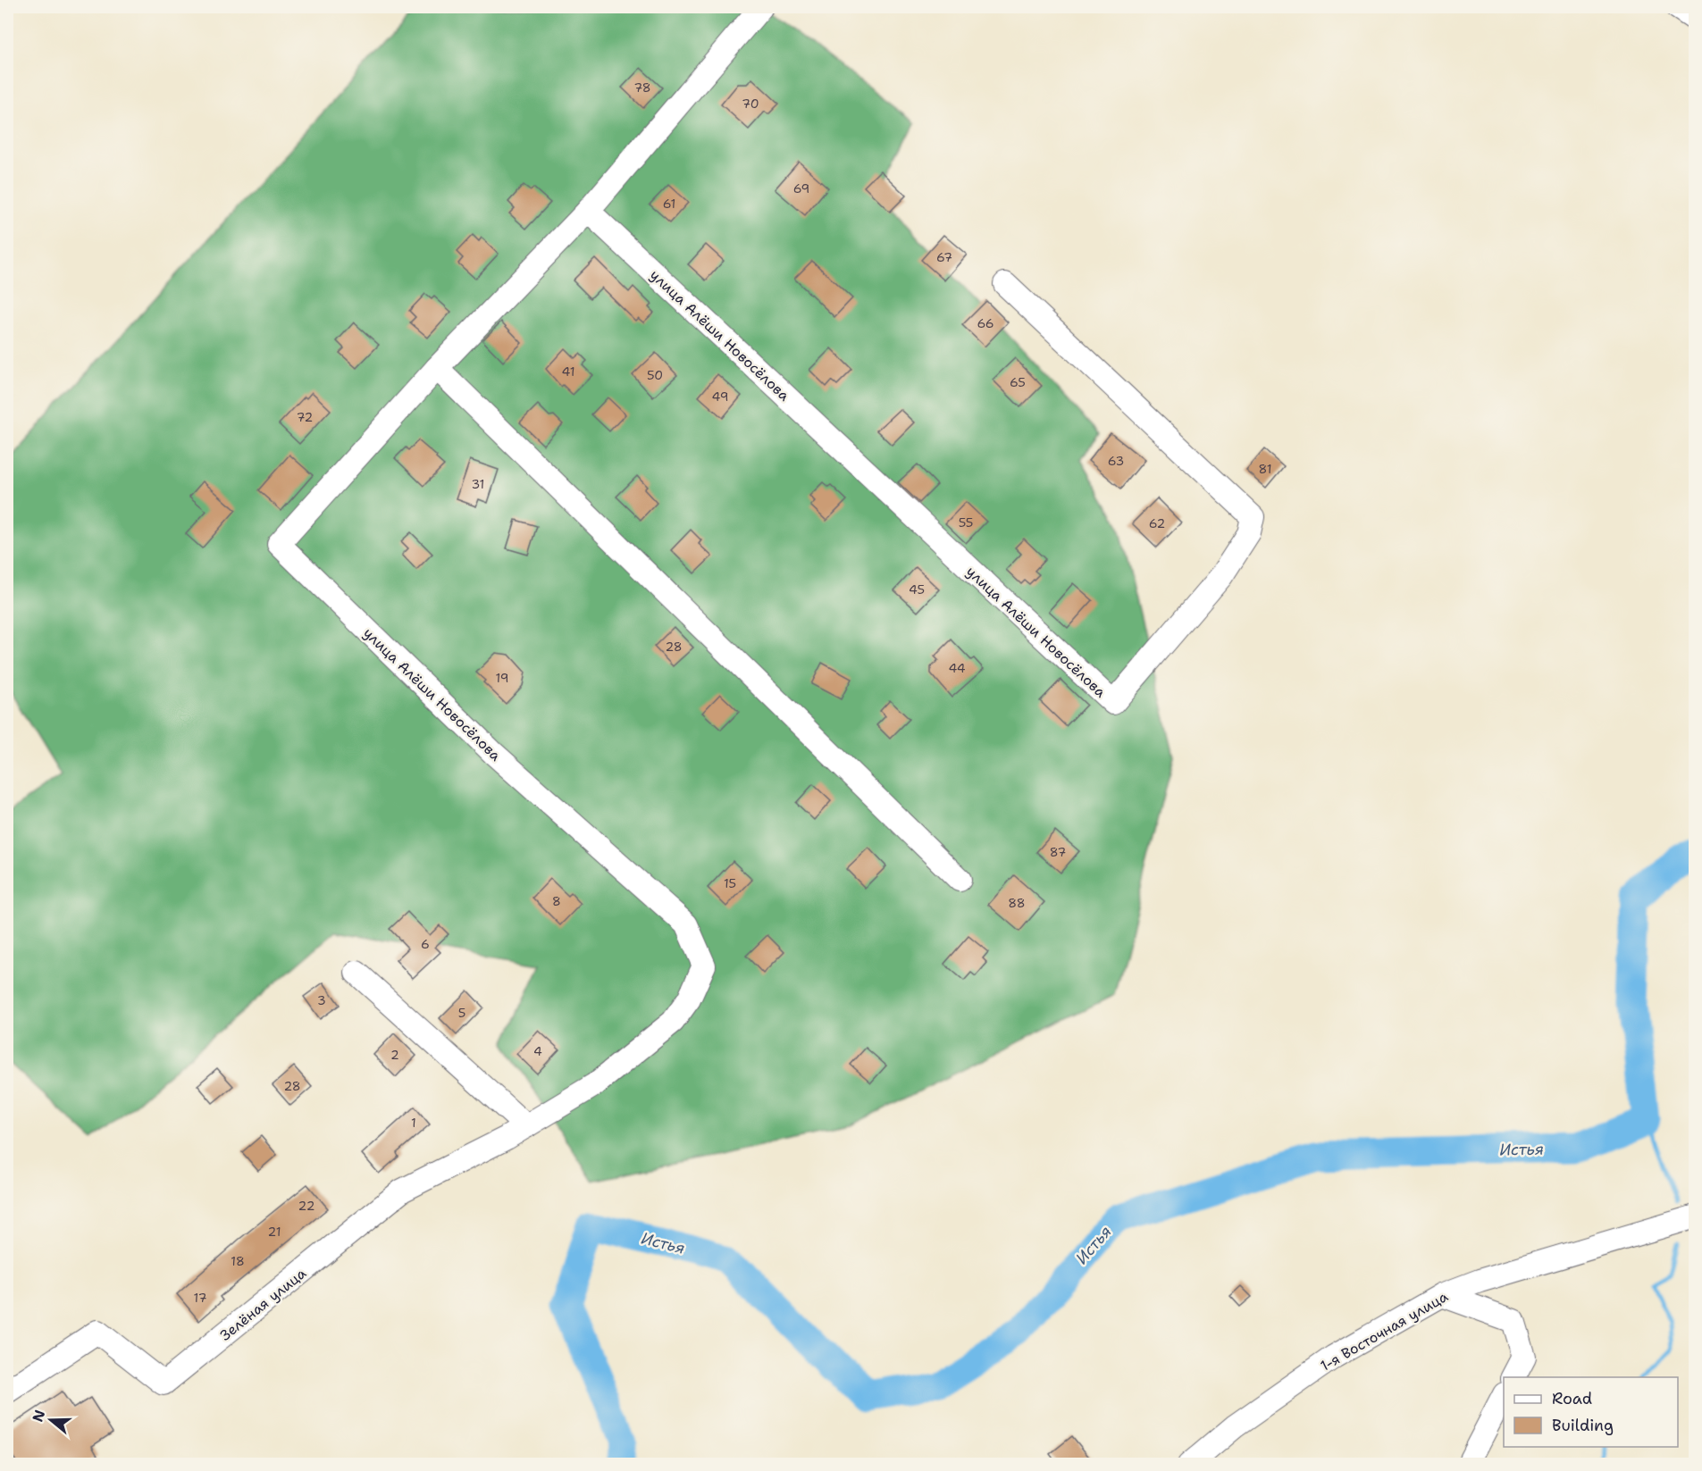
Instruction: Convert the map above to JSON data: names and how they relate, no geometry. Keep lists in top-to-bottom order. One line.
{"streets":{"street":["улица Алёши Новосёлова","Зелёная улица","1-я Восточная улица"]},"crossings":[["улица Алёши Новосёлова","Зелёная улица"]],"water":["Истья"],"house_numbers":["78","70","69","61","67","66","41","50","65","49","72","63","81","31","55","62","45","28","44","19","87","15","8","88","6","3","5","4","2","28","1","22","21","18","17"],"legend":["Road","Building"],"north":"left"}
